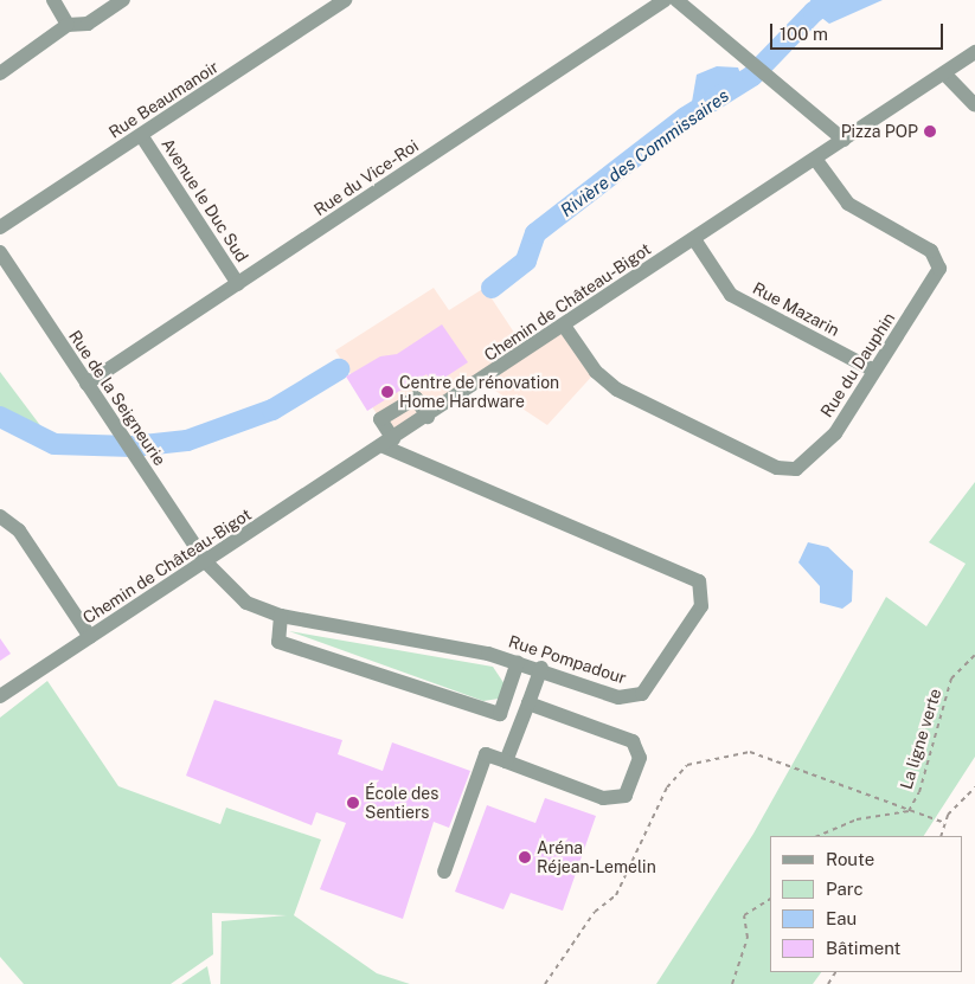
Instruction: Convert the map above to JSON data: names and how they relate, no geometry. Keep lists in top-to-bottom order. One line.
{"streets":{"street":["Rue Beaumanoir","Rue du Vice-Roi","Avenue le Duc Sud","Chemin de Château-Bigot","Rue Mazarin","Rue du Dauphin","Rue de la Seigneurie","Rue Pompadour"],"path":["La ligne verte"]},"crossings":[["Rue Beaumanoir","Avenue le Duc Sud"],["Rue du Vice-Roi","Avenue le Duc Sud"],["Rue du Vice-Roi","Rue de la Seigneurie"],["Chemin de Château-Bigot","Rue Mazarin"],["Chemin de Château-Bigot","Rue du Dauphin"],["Chemin de Château-Bigot","Rue de la Seigneurie"],["Chemin de Château-Bigot","Rue Pompadour"],["Rue Mazarin","Rue du Dauphin"],["Rue de la Seigneurie","Rue Pompadour"]],"water":["Rivière des Commissaires"],"places":["Pizza POP","Centre de rénovation Home Hardware","École des Sentiers","Aréna Réjean‑Lemelin"],"legend":["Route","Parc","Eau","Bâtiment"],"scale_bar":"100 m"}
